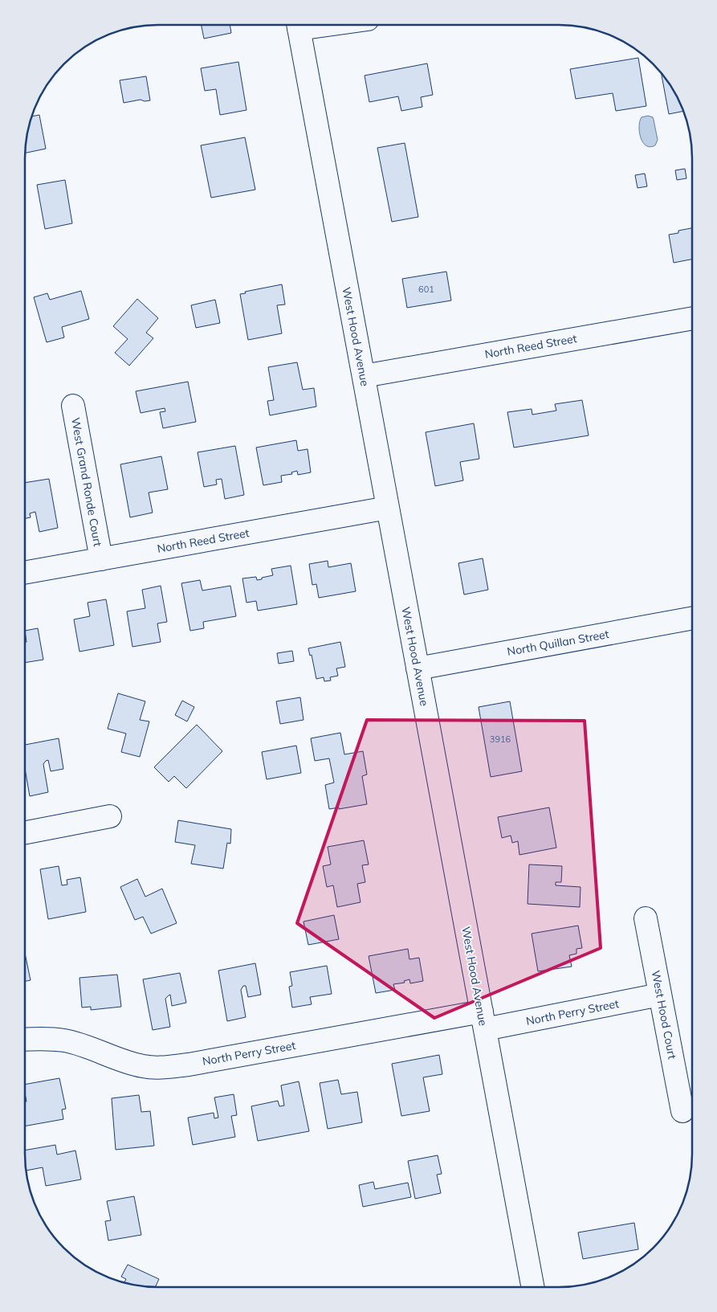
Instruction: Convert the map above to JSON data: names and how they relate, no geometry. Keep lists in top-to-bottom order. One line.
{"streets":{"street":["West Hood Avenue","North Reed Street","West Grand Ronde Court","North Quillan Street","North Perry Street","West Hood Court"]},"crossings":[["West Hood Avenue","North Reed Street"],["West Hood Avenue","North Quillan Street"],["West Hood Avenue","North Perry Street"],["North Reed Street","West Grand Ronde Court"],["North Perry Street","West Hood Court"]],"house_numbers":["601","3916"]}
